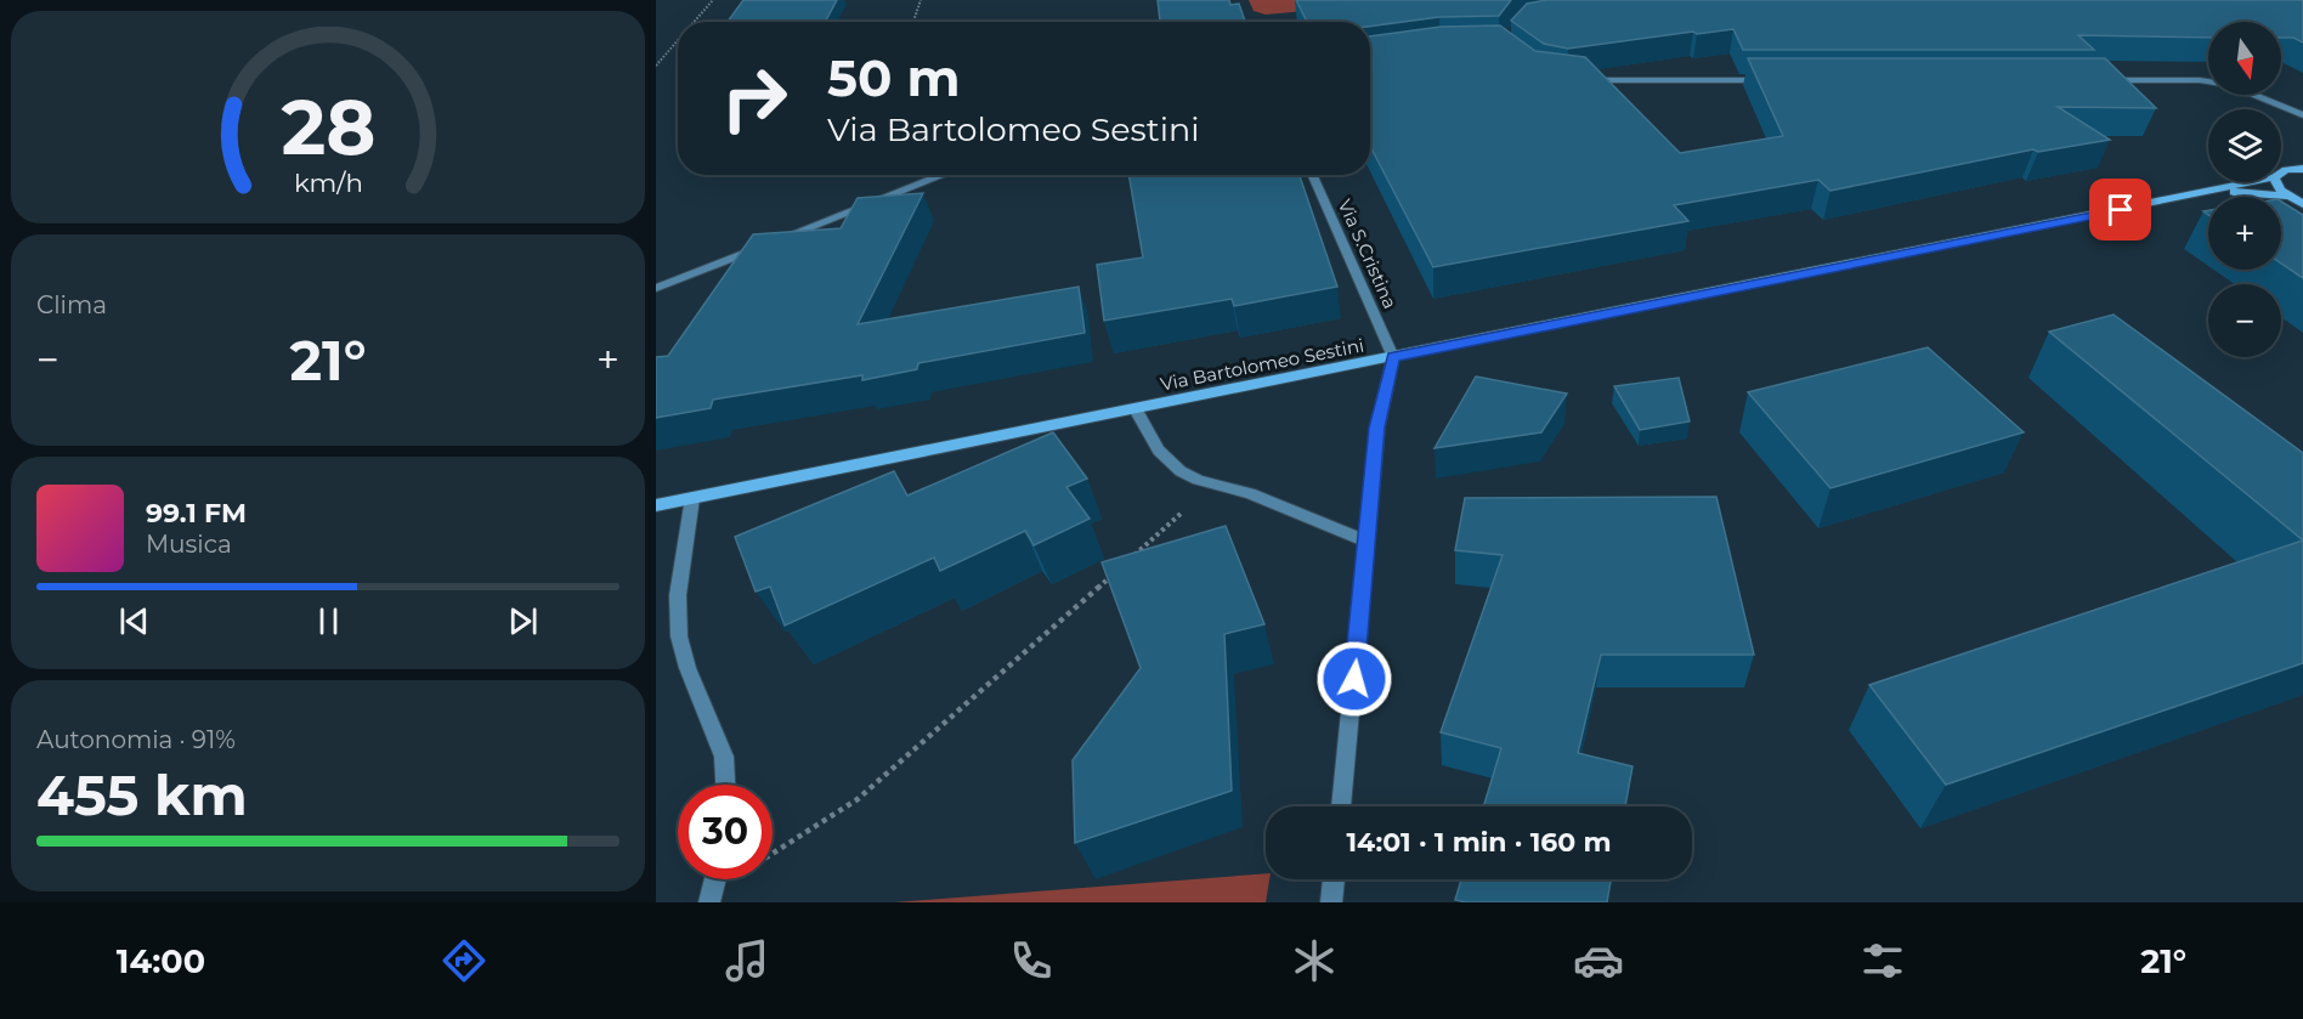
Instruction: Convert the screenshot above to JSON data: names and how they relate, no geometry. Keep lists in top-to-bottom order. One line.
{"streets":{"main road":["Via Bartolomeo Sestini"],"street":["Via S.Cristina"]},"crossings":[["Via S.Cristina","Via Bartolomeo Sestini"]],"north":"bottom","page":{"map_buttons":["+","−"],"turn":["50 m","Via Bartolomeo Sestini"],"tile":["Clima",["Autonomia · 91%","455 km"]],"heat":["−","21°","+"],"song":["99.1 FM","Musica"],"limit":"30","trip":"14:01 · 1 min · 160 m","tabs":["14:00","21°"],"gauge":["28","km/h"]}}
